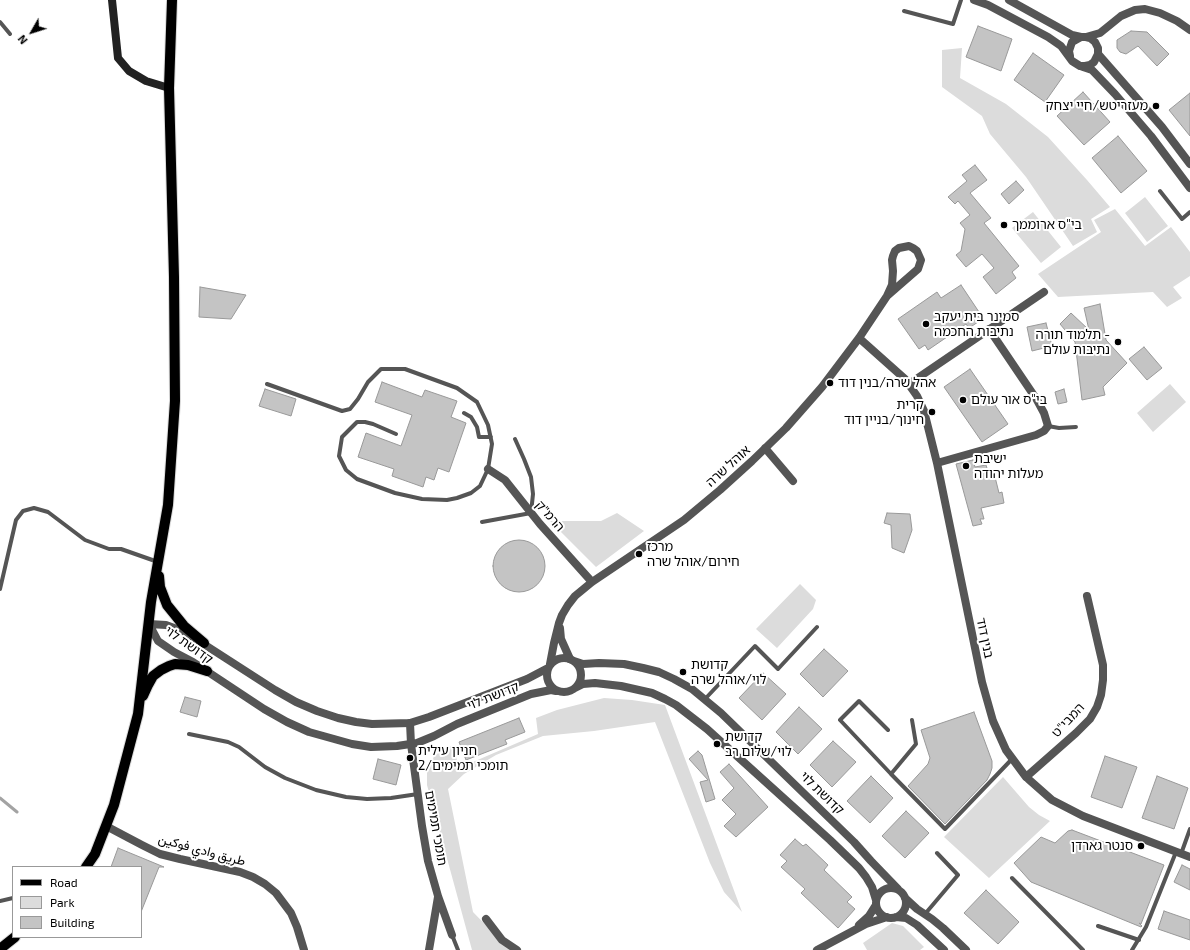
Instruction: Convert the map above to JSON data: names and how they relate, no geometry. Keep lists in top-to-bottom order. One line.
{"streets":{"street":["אוהל שרה","הרמ\"ק","בנין דוד","קדושת לוי","המבי\"ט","תומכי תמימים","طريق وادي فوکين"]},"crossings":[["אוהל שרה","הרמ\"ק"],["אוהל שרה","בנין דוד"],["אוהל שרה","קדושת לוי"],["בנין דוד","המבי\"ט"],["קדושת לוי","תומכי תמימים"]],"places":["מעזריטש/חיי יצחק","בי\"ס ארוממך","סמינר בית יעקב נתיבות החכמה","תלמוד תורה - נתיבות עולם","אהל שרה/בנין דוד","בי\"ס אור עולם","קרית חינוך/בניין דוד","ישיבת מעלות יהודה","מרכז חירום/אוהל שרה","קדושת לוי/אוהל שרה","קדושת לוי/שלום רב","חניון עילית 2/תומכי תמימים","סנטר גארדן"],"legend":["Road","Park","Building"],"north":"bottom left"}
